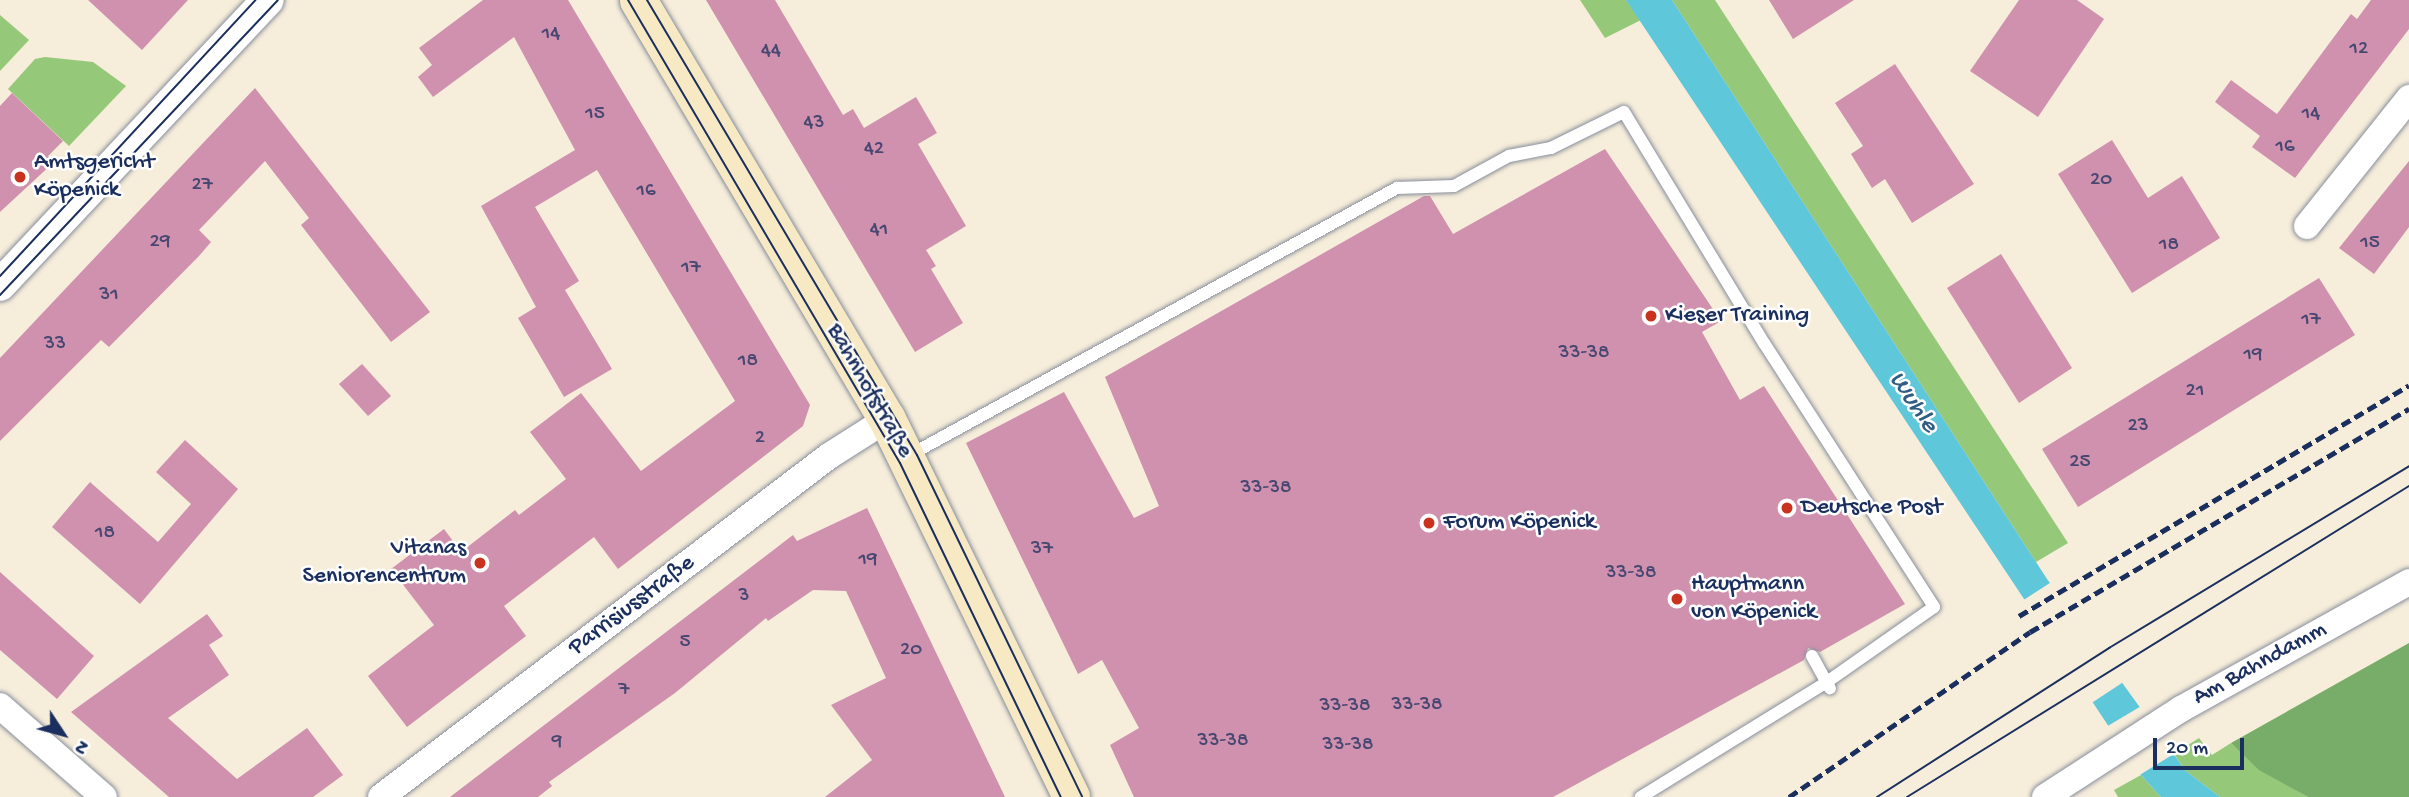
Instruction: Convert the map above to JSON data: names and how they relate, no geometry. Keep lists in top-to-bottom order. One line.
{"streets":{"main road":["Bahnhofstraße"],"street":["Parrisiusstraße","Am Bahndamm"]},"crossings":[["Bahnhofstraße","Parrisiusstraße"]],"water":["Wuhle"],"places":["Amtsgericht Köpenick","Kieser Training","Deutsche Post","Forum Köpenick","Vitanas Seniorencentrum","Hauptmann von Köpenick"],"house_numbers":["14","12","44","15","14","43","16","42","20","27","16","41","29","15","18","17","31","17","33","33-38","19","18","21","23","2","25","33-38","18","37","19","33-38","3","5","20","7","33-38","33-38","33-38","9","33-38"],"scale_bar":"20 m","north":"bottom right"}
